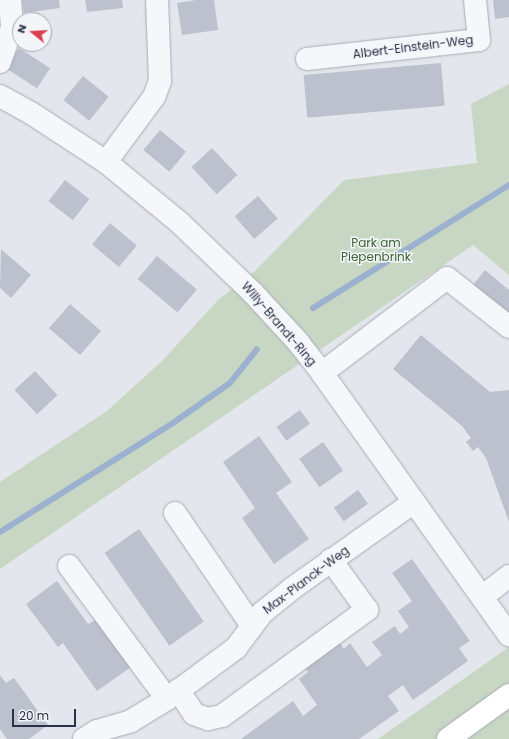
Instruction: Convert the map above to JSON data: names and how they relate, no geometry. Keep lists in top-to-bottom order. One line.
{"streets":{"street":["Albert-Einstein-Weg","Willy-Brandt-Ring","Max-Planck-Weg"]},"crossings":[["Willy-Brandt-Ring","Max-Planck-Weg"]],"parks":["Park am Piepenbrink"],"scale_bar":"20 m","north":"left"}
